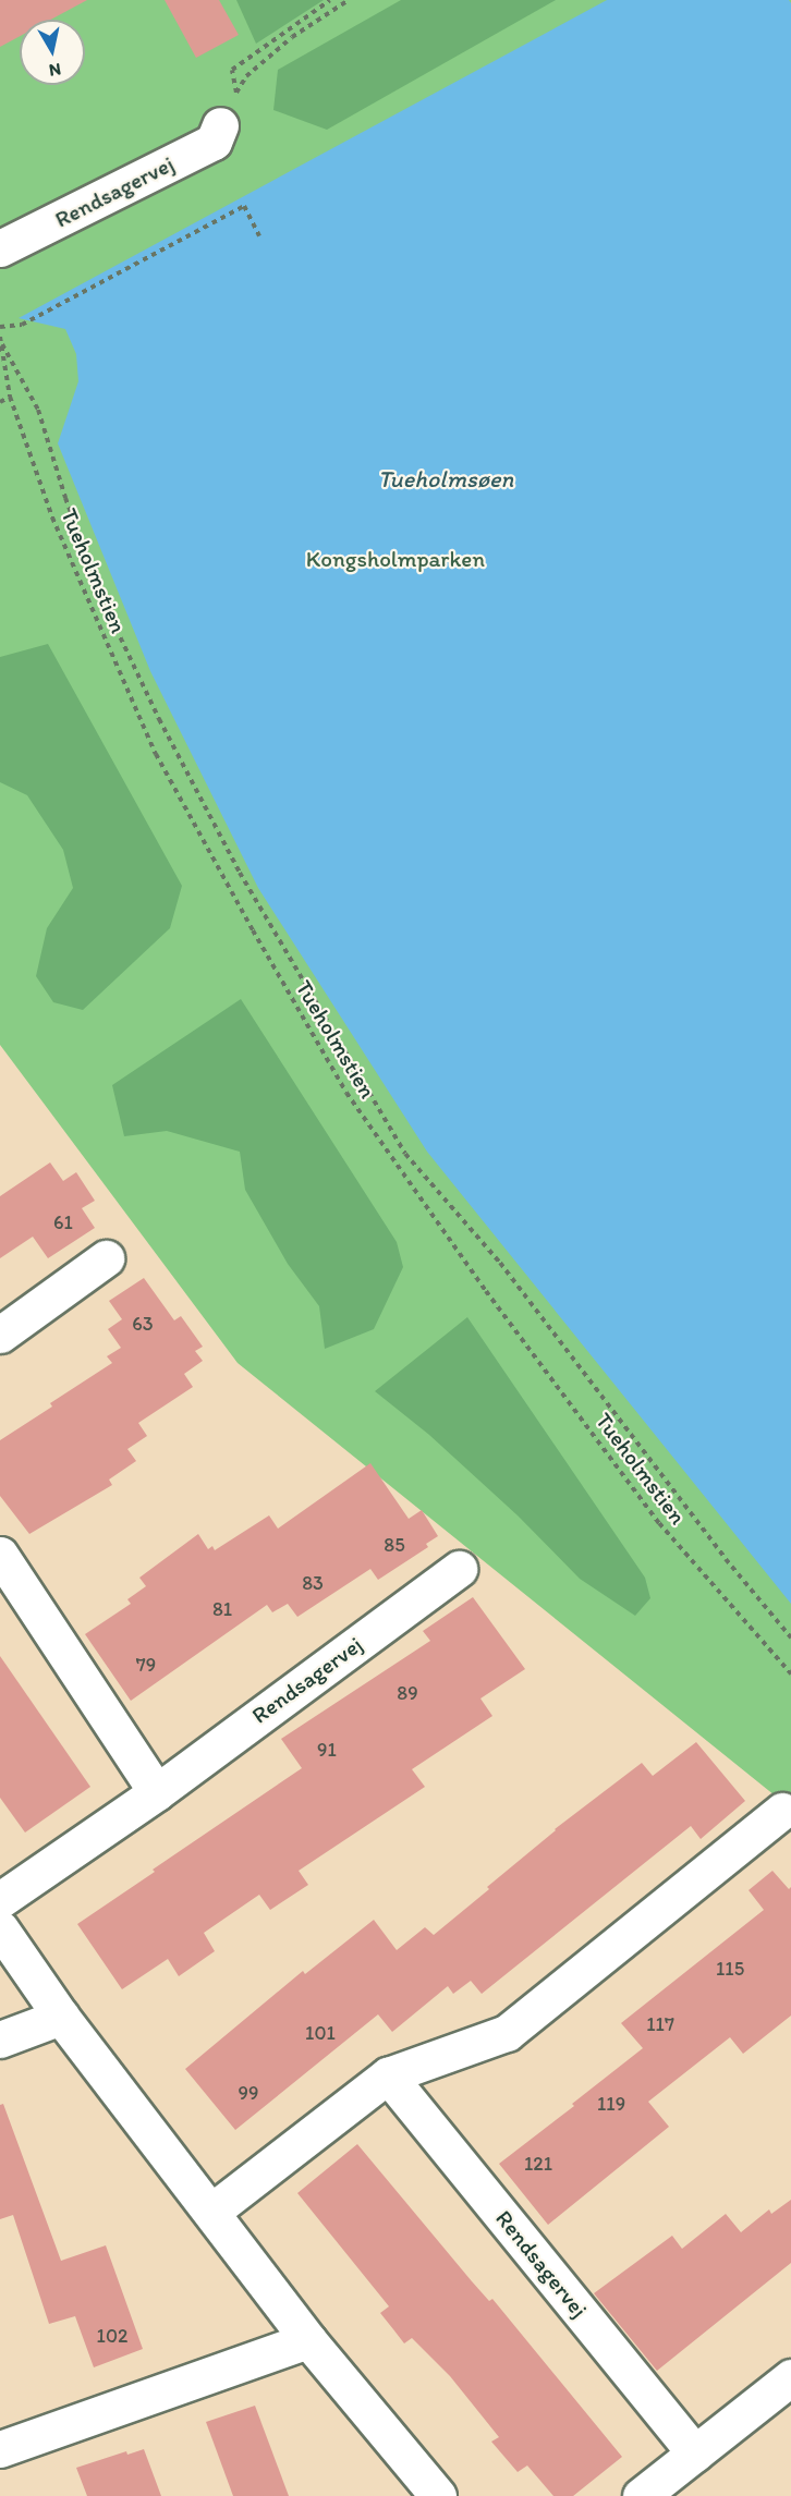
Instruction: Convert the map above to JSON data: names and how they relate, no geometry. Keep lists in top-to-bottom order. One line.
{"streets":{"street":["Rendsagervej"],"path":["Tueholmstien"]},"water":["Tueholmsøen"],"parks":["Kongsholmparken"],"house_numbers":["61","63","85","83","81","79","89","91","115","117","101","99","119","121","102"],"north":"bottom"}
